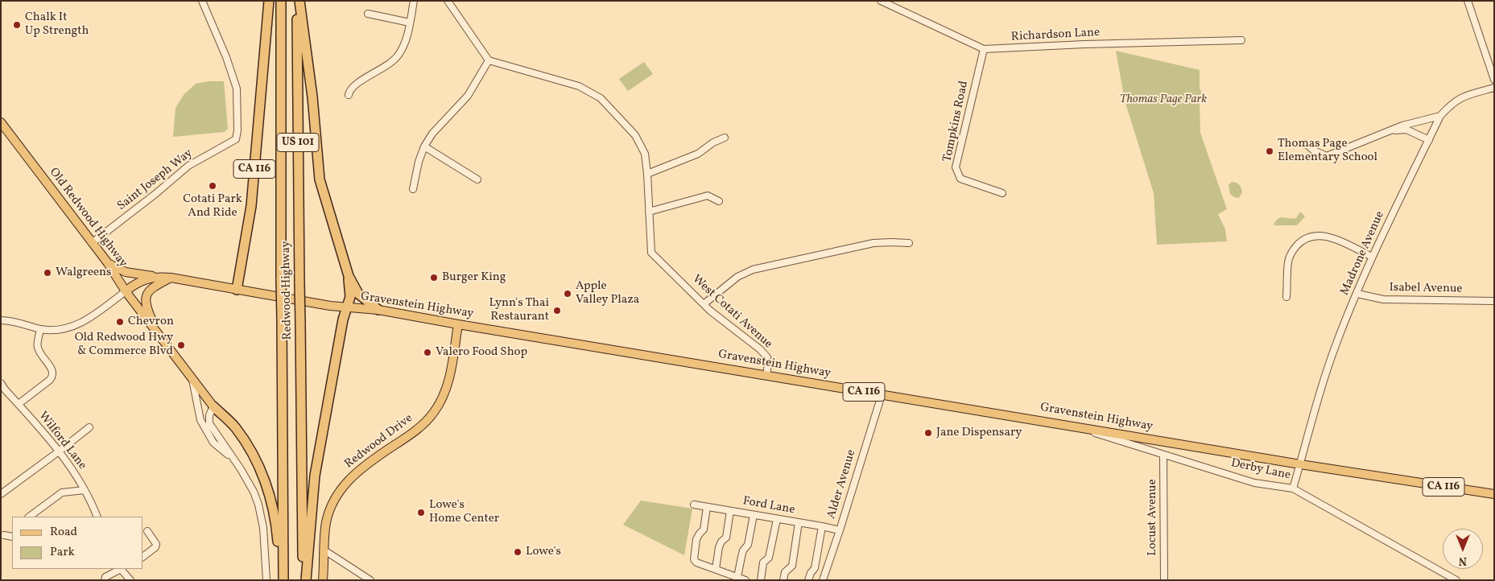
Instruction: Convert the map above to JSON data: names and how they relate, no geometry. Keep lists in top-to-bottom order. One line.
{"streets":{"highway":["US 101","CA 116","Redwood Highway"],"main road":["Old Redwood Highway","Gravenstein Highway","Redwood Drive"],"street":["Richardson Lane","Tompkins Road","Saint Joseph Way","Madrone Avenue","Isabel Avenue","West Cotati Avenue","Wilford Lane","Derby Lane","Alder Avenue","Ford Lane","Locust Avenue"]},"crossings":[["Richardson Lane","Tompkins Road"],["CA 116","Redwood Highway"],["CA 116","Gravenstein Highway"],["Saint Joseph Way","Old Redwood Highway"],["Old Redwood Highway","Gravenstein Highway"],["Madrone Avenue","Isabel Avenue"],["Madrone Avenue","Gravenstein Highway"],["Madrone Avenue","Derby Lane"],["Gravenstein Highway","West Cotati Avenue"],["Gravenstein Highway","Redwood Drive"],["Gravenstein Highway","Derby Lane"],["Gravenstein Highway","Alder Avenue"],["Derby Lane","Locust Avenue"],["Alder Avenue","Ford Lane"]],"parks":["Thomas Page Park"],"places":["Chalk It Up Strength","Thomas Page Elementary School","Cotati Park And Ride","Walgreens","Burger King","Apple Valley Plaza","Lynn's Thai Restaurant","Chevron","Old Redwood Hwy & Commerce Blvd","Valero Food Shop","Jane Dispensary","Lowe's Home Center","Lowe's"],"legend":["Road","Park"],"north":"bottom"}
